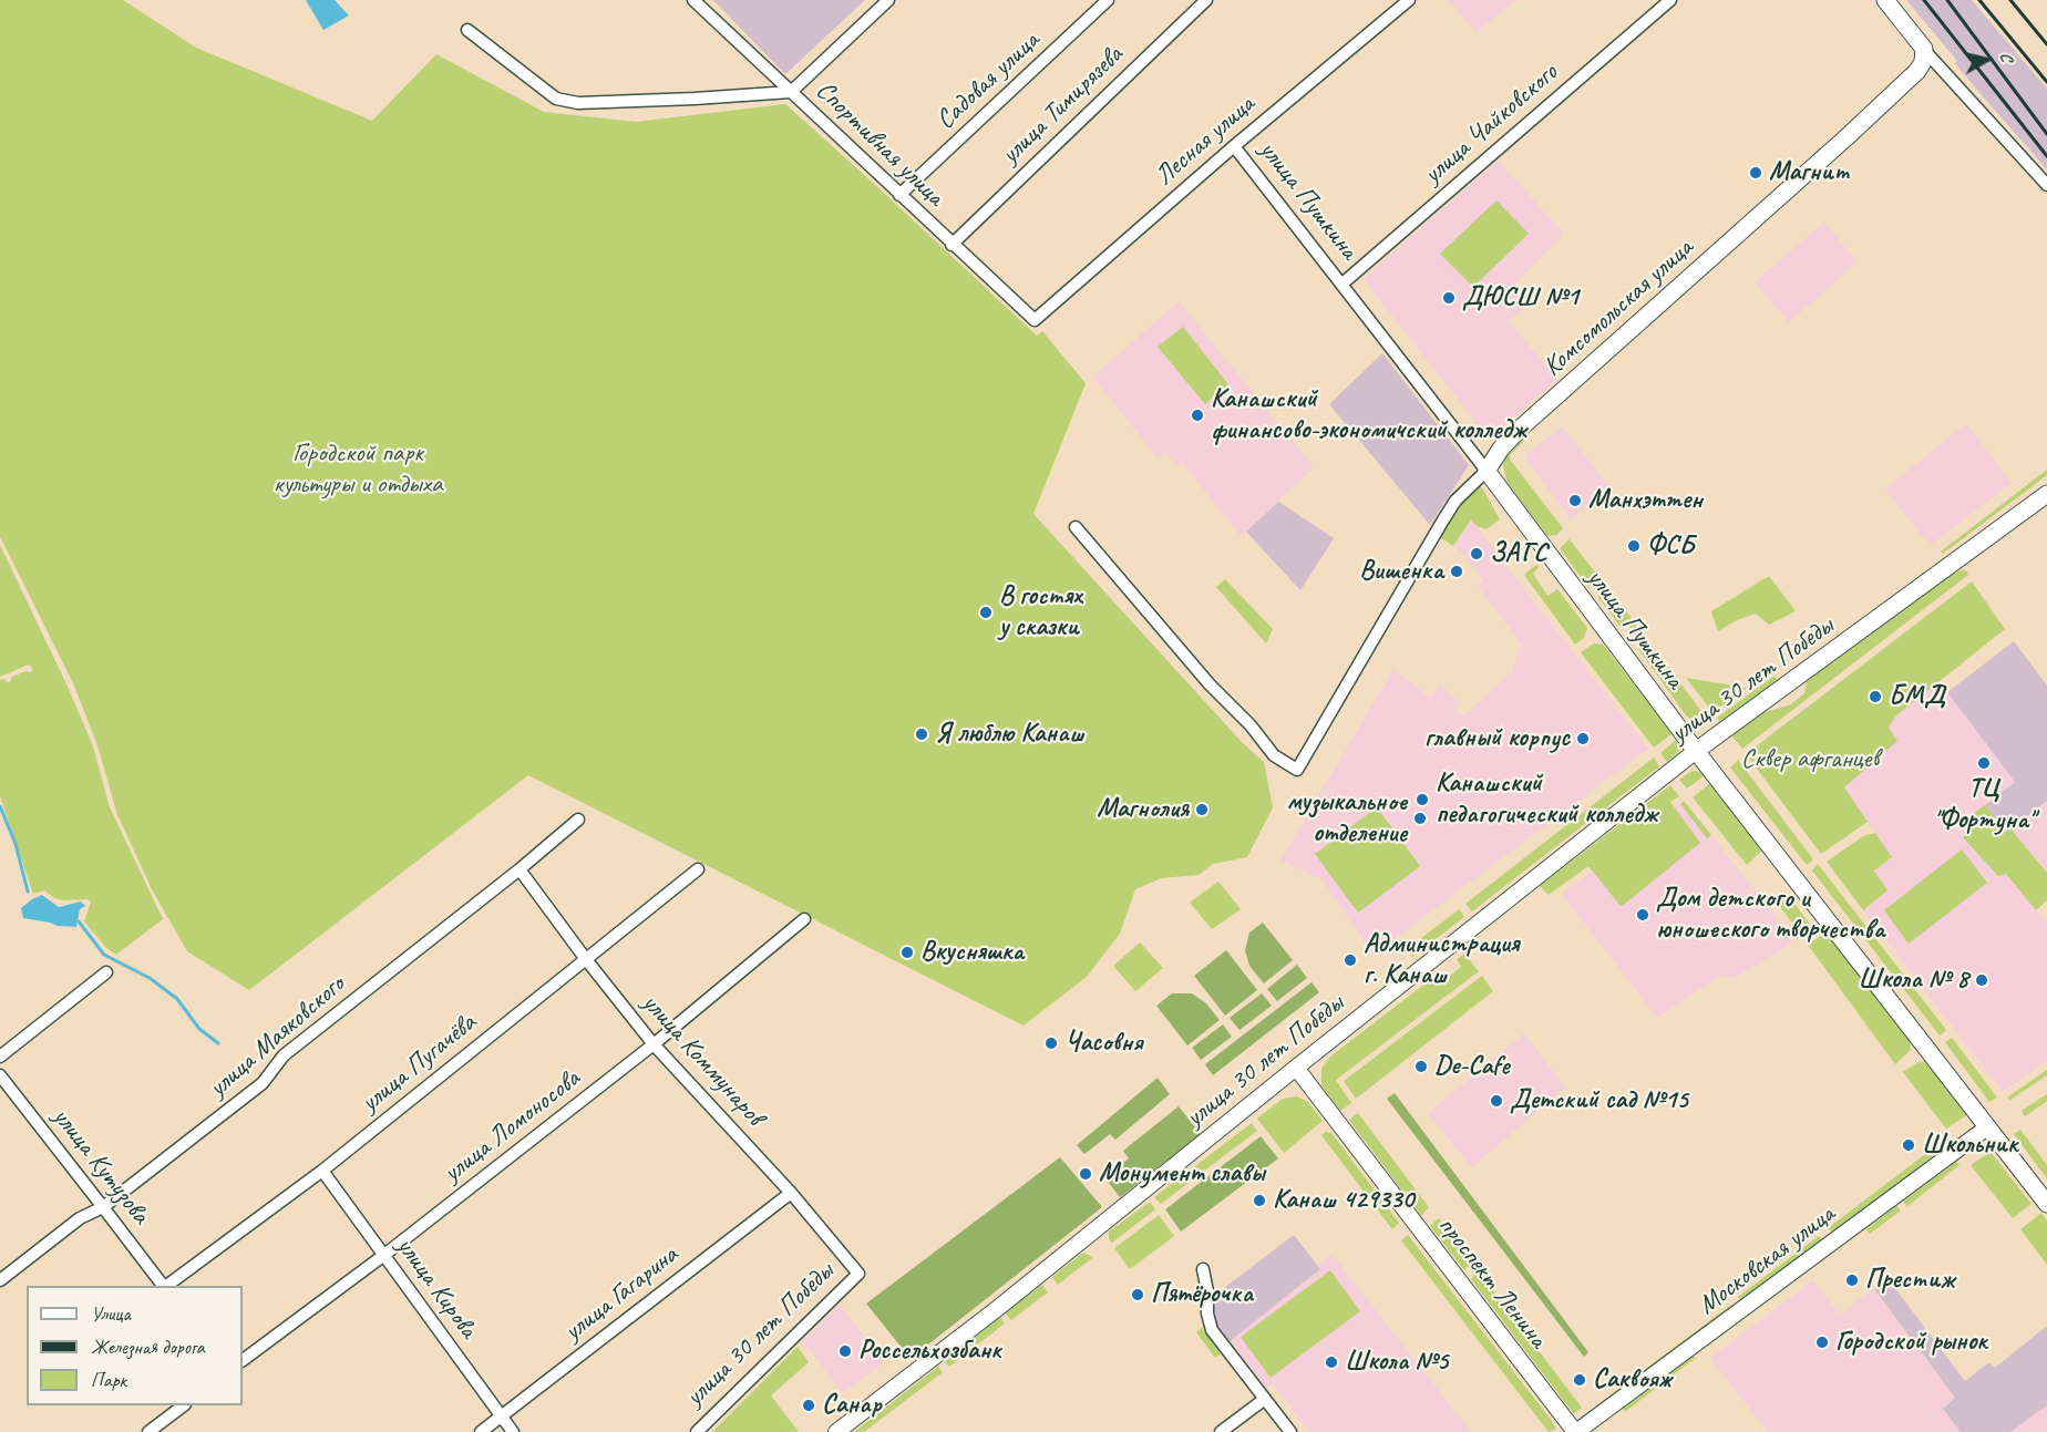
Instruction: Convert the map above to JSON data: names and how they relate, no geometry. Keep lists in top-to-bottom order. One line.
{"streets":{"main road":["улица Пушкина","Комсомольская улица","улица 30 лет Победы"],"street":["Садовая улица","улица Тимирязева","улица Чайковского","Лесная улица","Спортивная улица","улица Маяковского","улица Коммунаров","улица Пугачёва","улица Ломоносова","улица Кутузова","Московская улица","проспект Ленина","улица Кирова","улица Гагарина"]},"crossings":[["Садовая улица","Спортивная улица"],["улица Тимирязева","Спортивная улица"],["улица Чайковского","улица Пушкина"],["Лесная улица","Спортивная улица"],["Лесная улица","улица Пушкина"],["улица Пушкина","Комсомольская улица"],["улица Пушкина","улица 30 лет Победы"],["улица Пушкина","Московская улица"],["улица 30 лет Победы","улица Коммунаров"],["улица 30 лет Победы","проспект Ленина"],["улица Маяковского","улица Коммунаров"],["улица Маяковского","улица Кутузова"],["улица Коммунаров","улица Пугачёва"],["улица Коммунаров","улица Ломоносова"],["улица Коммунаров","улица Гагарина"],["улица Пугачёва","улица Кирова"],["улица Ломоносова","улица Кирова"],["Московская улица","проспект Ленина"],["улица Кирова","улица Гагарина"]],"parks":["Городской парк культуры и отдыха","Сквер афганцев"],"places":["Магнит","ДЮСШ №1","Канашский финансово-экономичский колледж","Манхэттен","ФСБ","ЗАГС","Вишенка","В гостях у сказки","БМД","Я люблю Канаш","главный корпус","ТЦ \"Фортуна\"","Канашский педагогический колледж","Магнолия","музыкальное отделение","Дом детского и юношеского творчества","Вкусняшка","Администрация г. Канаш","Школа № 8","Часовня","De-Cafe","Детский сад №15","Школьник","Монумент славы","Канаш 429330","Престиж","Пятёрочка","Городской рынок","Россельхозбанк","Школа №5","Саквояж","Санар"],"legend":["Улица","Железная дорога","Парк"],"north":"right"}
